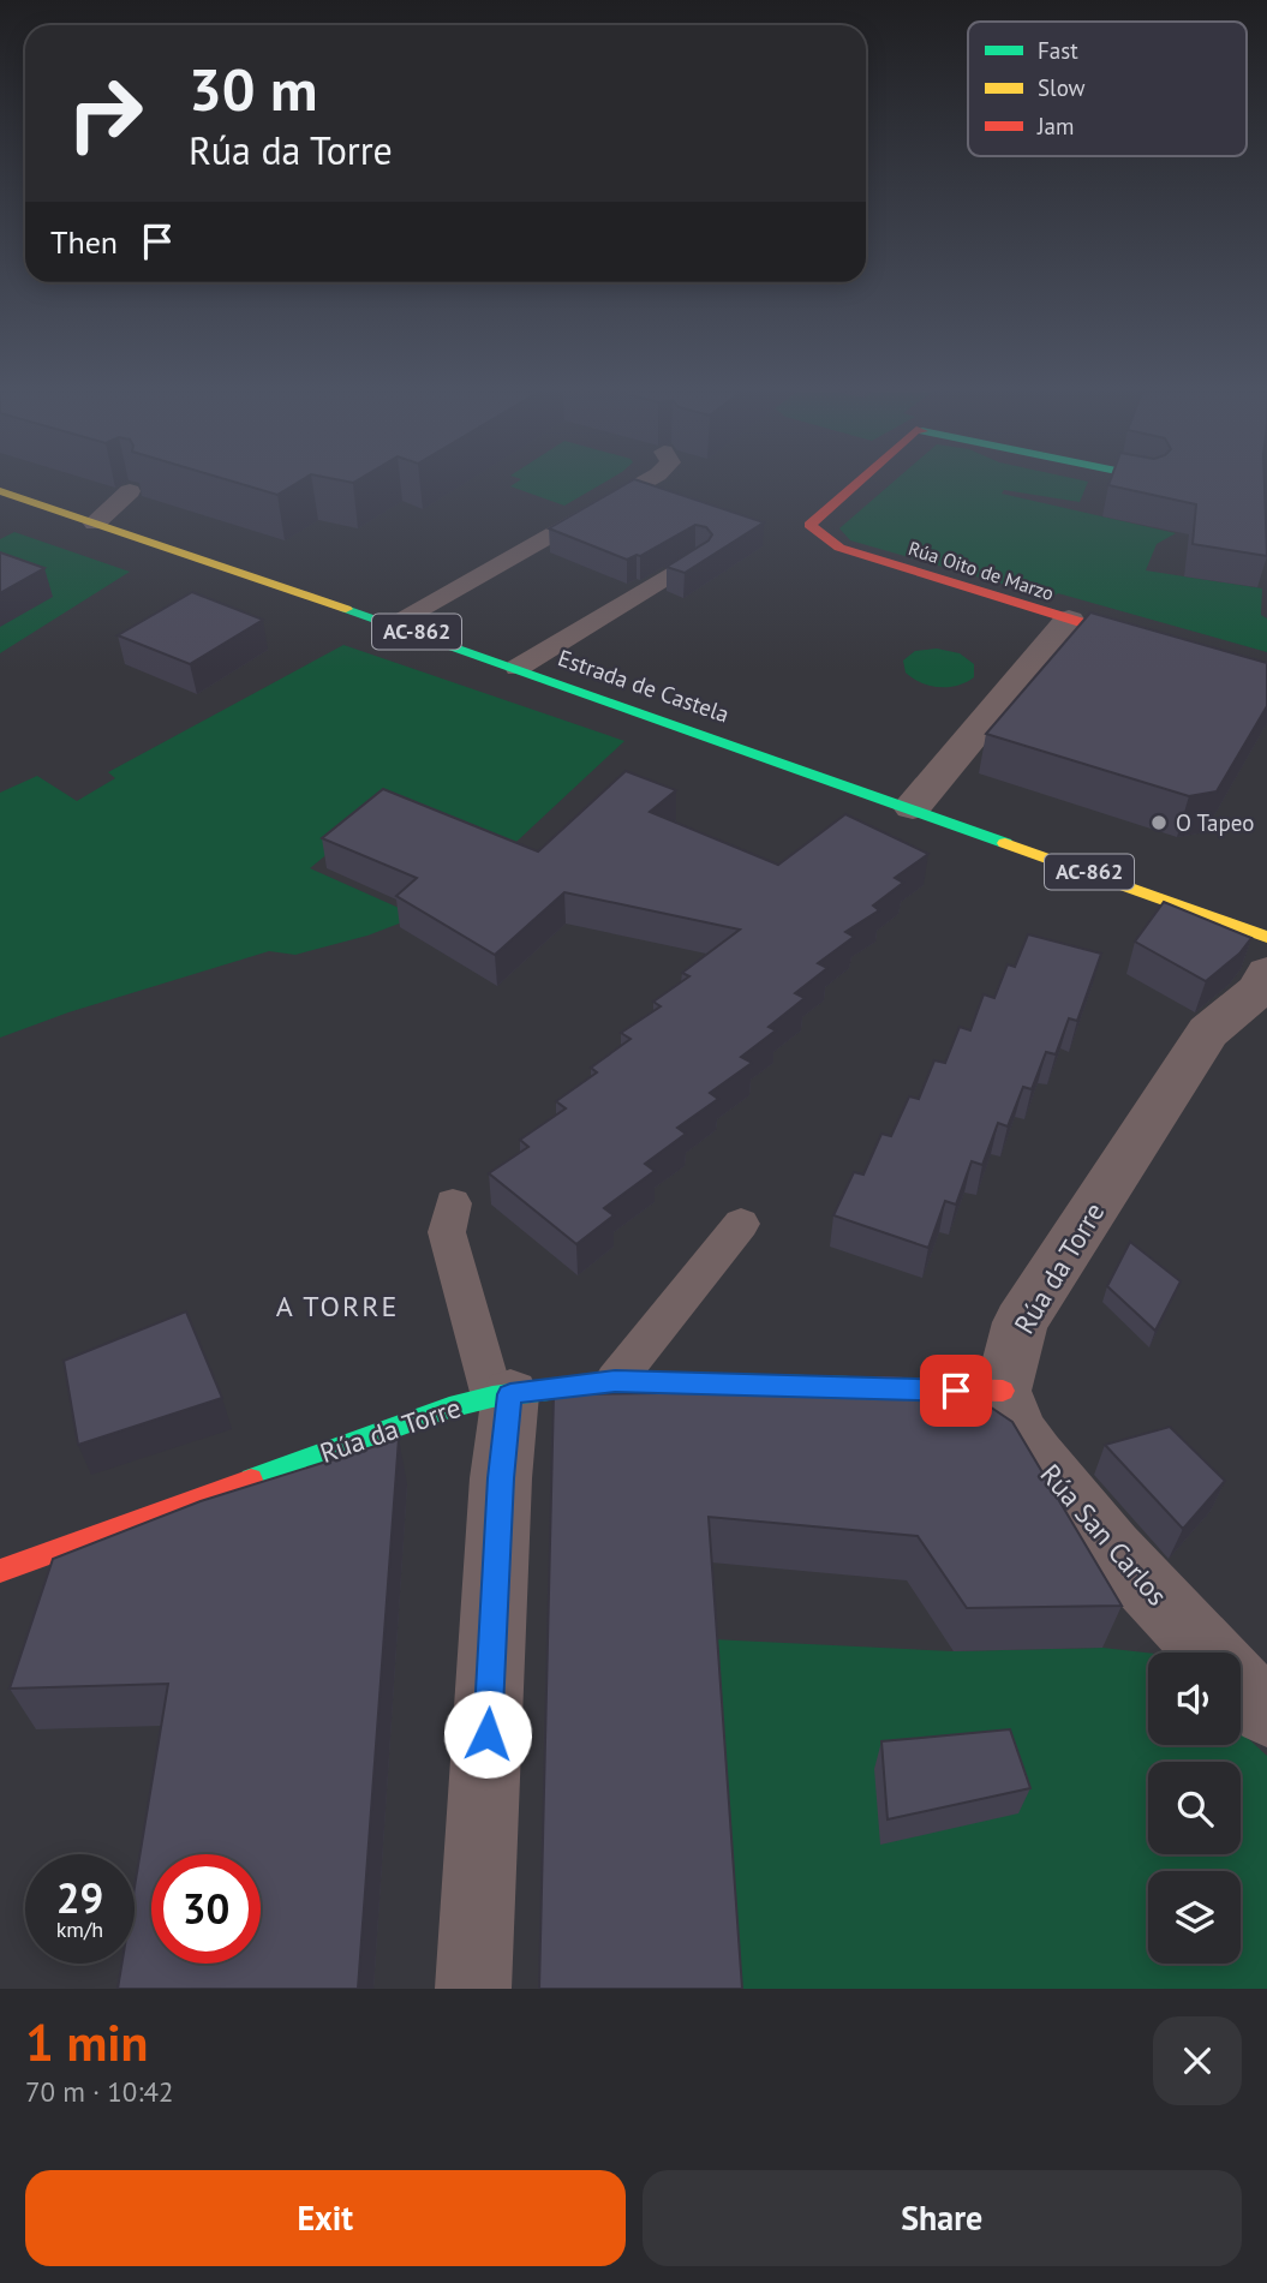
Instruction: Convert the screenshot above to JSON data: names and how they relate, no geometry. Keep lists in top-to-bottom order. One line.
{"streets":{"street":["Rúa Oito de Marzo","AC-862","Estrada de Castela","Rúa da Torre","Rúa San Carlos"]},"crossings":[["Rúa da Torre","Rúa San Carlos"]],"districts":["A TORRE"],"places":["O Tapeo"],"legend":["Fast","Slow","Jam"],"page":{"turn":["30 m","Rúa da Torre"],"then":"Then","speed":"29 km/h","limit":"30","heading":["1 min","70 m · 10:42"],"buttons":["Exit","Share"]}}
